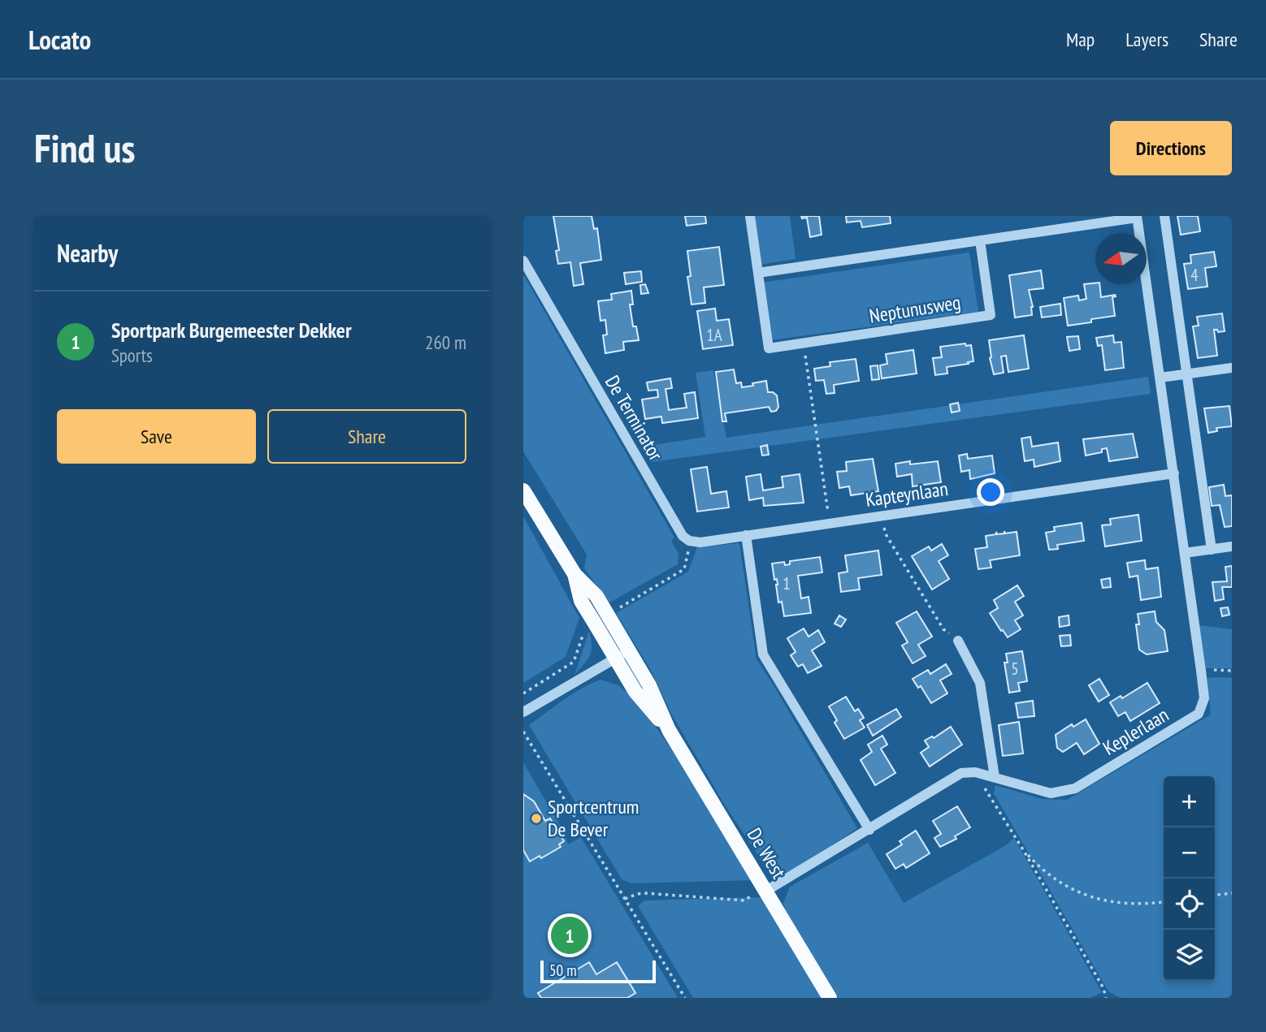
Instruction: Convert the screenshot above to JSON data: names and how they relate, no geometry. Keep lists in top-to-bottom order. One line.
{"streets":{"main road":["De West"],"street":["Neptunusweg","De Terminator","Kapteynlaan","Keplerlaan"]},"crossings":[["Kapteynlaan","Keplerlaan"]],"places":["Sportcentrum De Bever"],"house_numbers":["4","1A","1","5"],"scale_bar":"50 m","north":"left","page":{"header":"Locato","nav":["Map","Layers","Share"],"buttons":["Directions",["Save","Share"]],"title":"Find us","heading":"Nearby","list":[{"mark":"1","name":"Sportpark Burgemeester Dekker","note":"Sports","value":"260 m"}],"map_buttons":["+","−"],"pins":"1","scale":"50 m"}}
